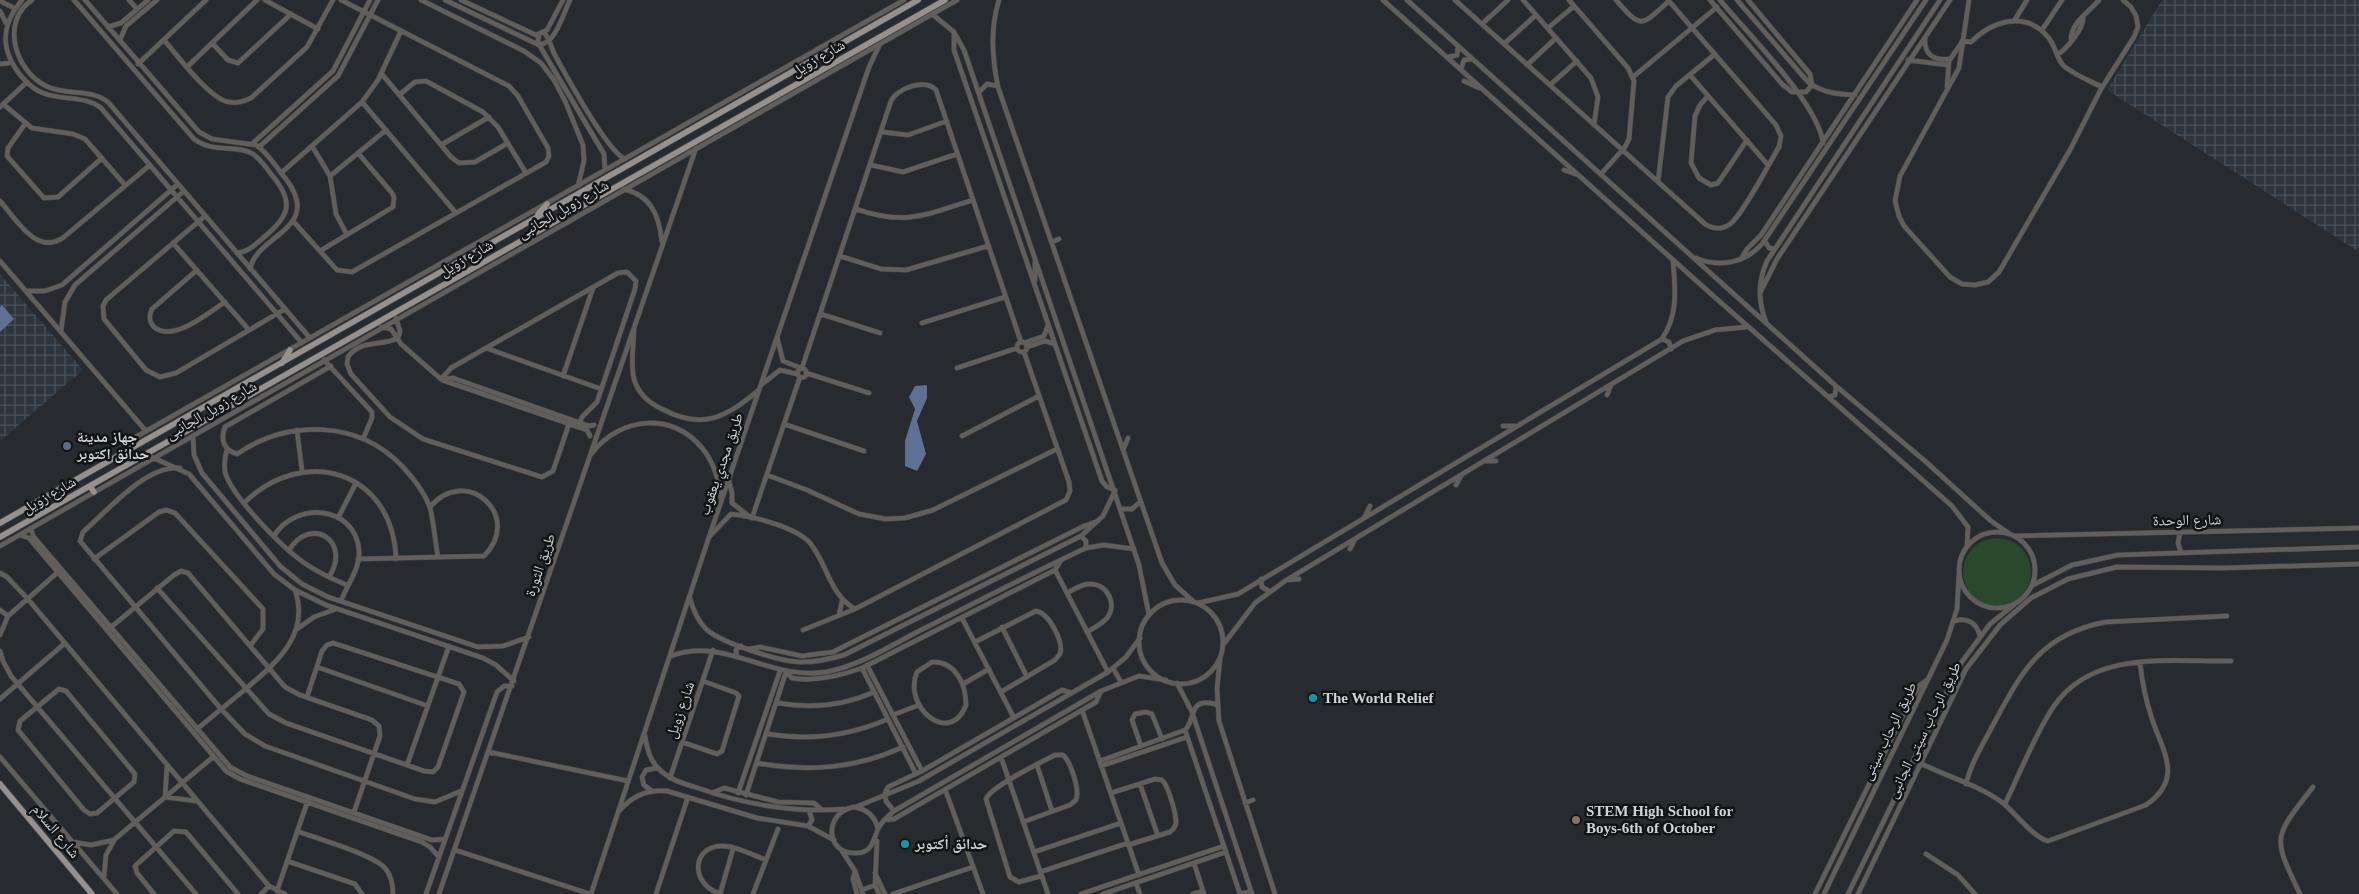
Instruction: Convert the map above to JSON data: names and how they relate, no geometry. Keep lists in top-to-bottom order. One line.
{"streets":{"main road":["شارع زويل","شارع السلام"],"street":["شارع زويل الجانبى","طريق مجدي يعقوب","شارع الوحدة","طريق الثورة","طريق الرحاب سيتى الجانبى","طريق الرحاب سيتى"]},"crossings":[["شارع زويل","شارع زويل الجانبى"],["شارع زويل الجانبى","طريق مجدي يعقوب"],["شارع زويل الجانبى","طريق الثورة"],["شارع الوحدة","طريق الرحاب سيتى"],["طريق الرحاب سيتى الجانبى","طريق الرحاب سيتى"]],"places":["جهاز مدينة حدائق اكتوبر","The World Relief","STEM High School for Boys-6th of October","حدائق أكتوبر"]}
